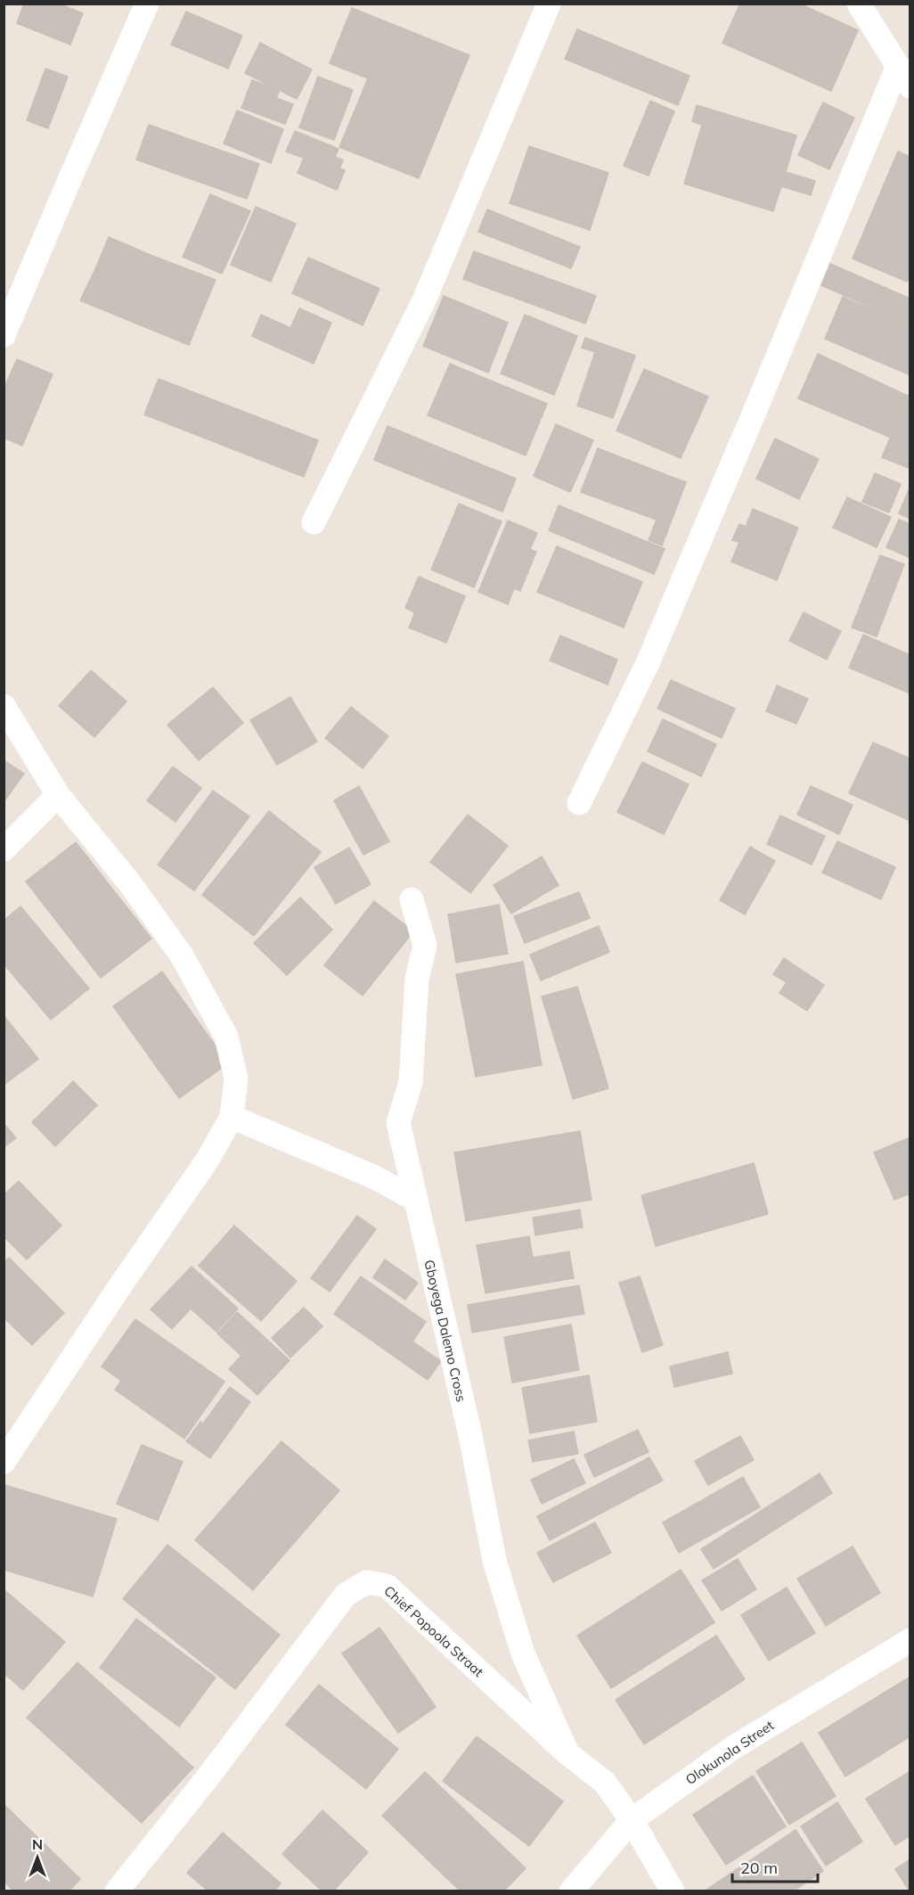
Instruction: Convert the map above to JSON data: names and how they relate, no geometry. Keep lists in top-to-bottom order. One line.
{"streets":{"street":["Gboyega Dalemo Cross","Chief Popoola Straat","Olokunola Street"]},"crossings":[["Gboyega Dalemo Cross","Chief Popoola Straat"],["Chief Popoola Straat","Olokunola Street"]],"scale_bar":"20 m","north":"top"}
